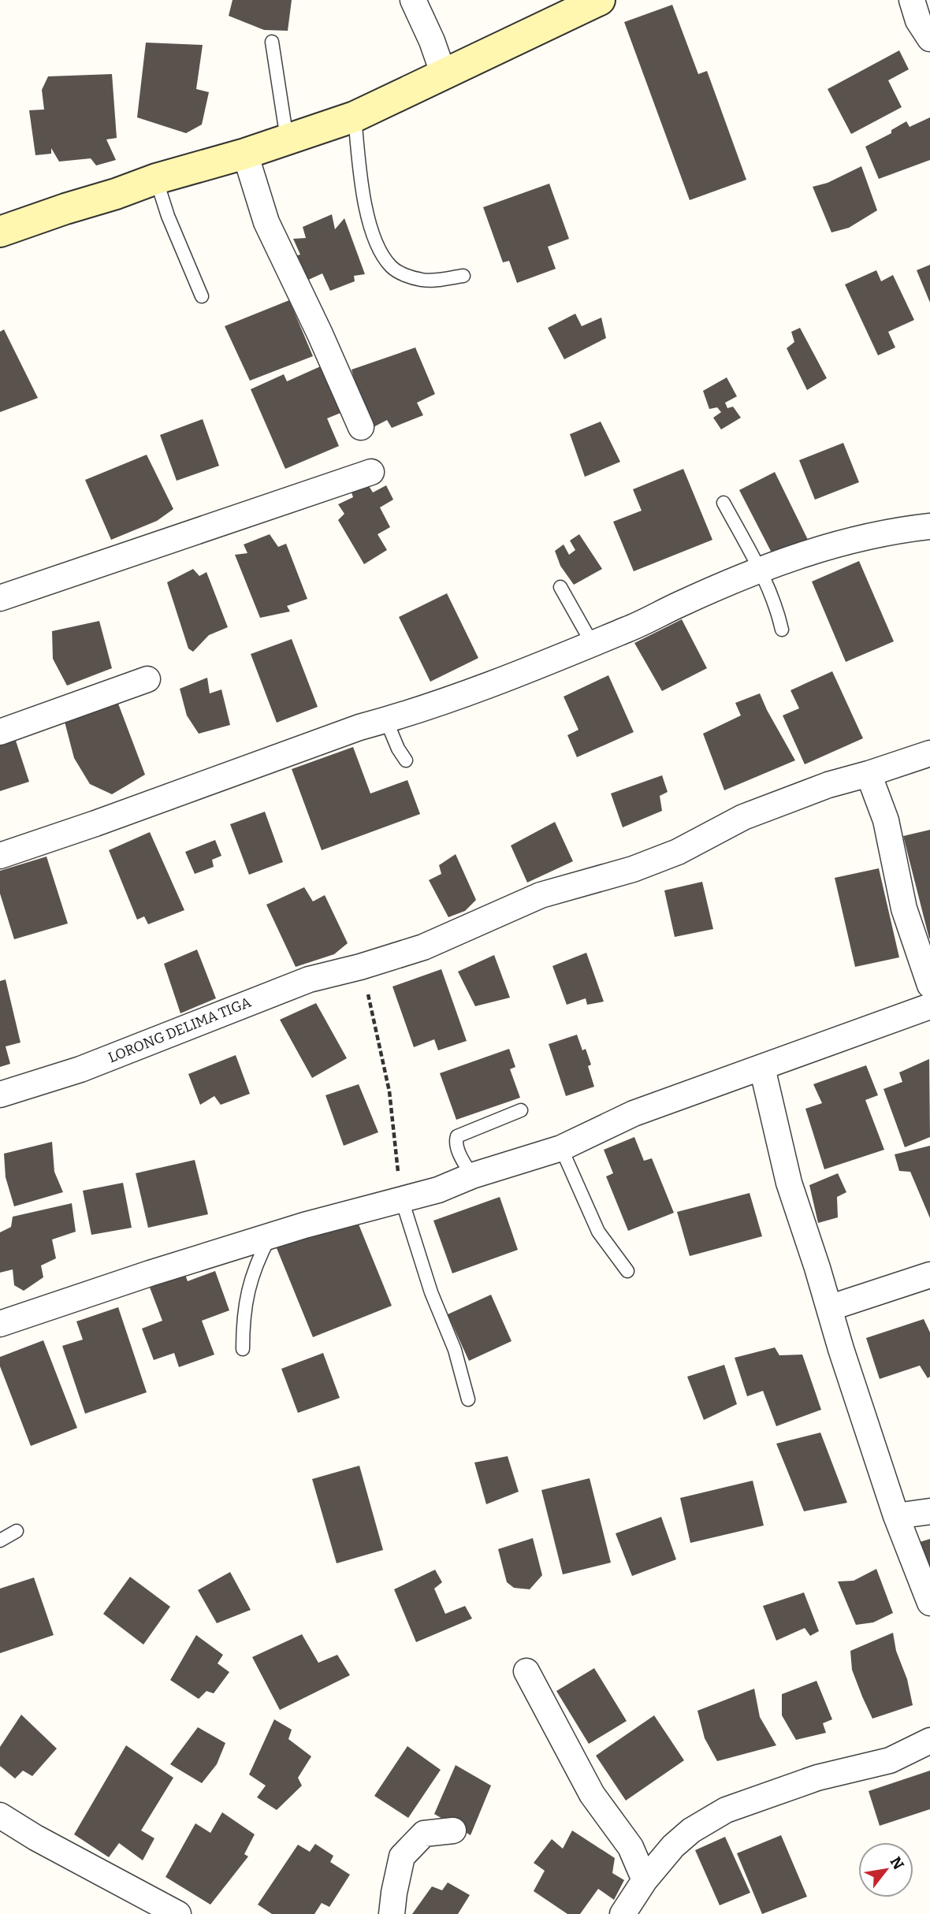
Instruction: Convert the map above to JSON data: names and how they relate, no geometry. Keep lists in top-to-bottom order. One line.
{"streets":{"street":["LORONG DELIMA TIGA"]},"north":"top right"}
